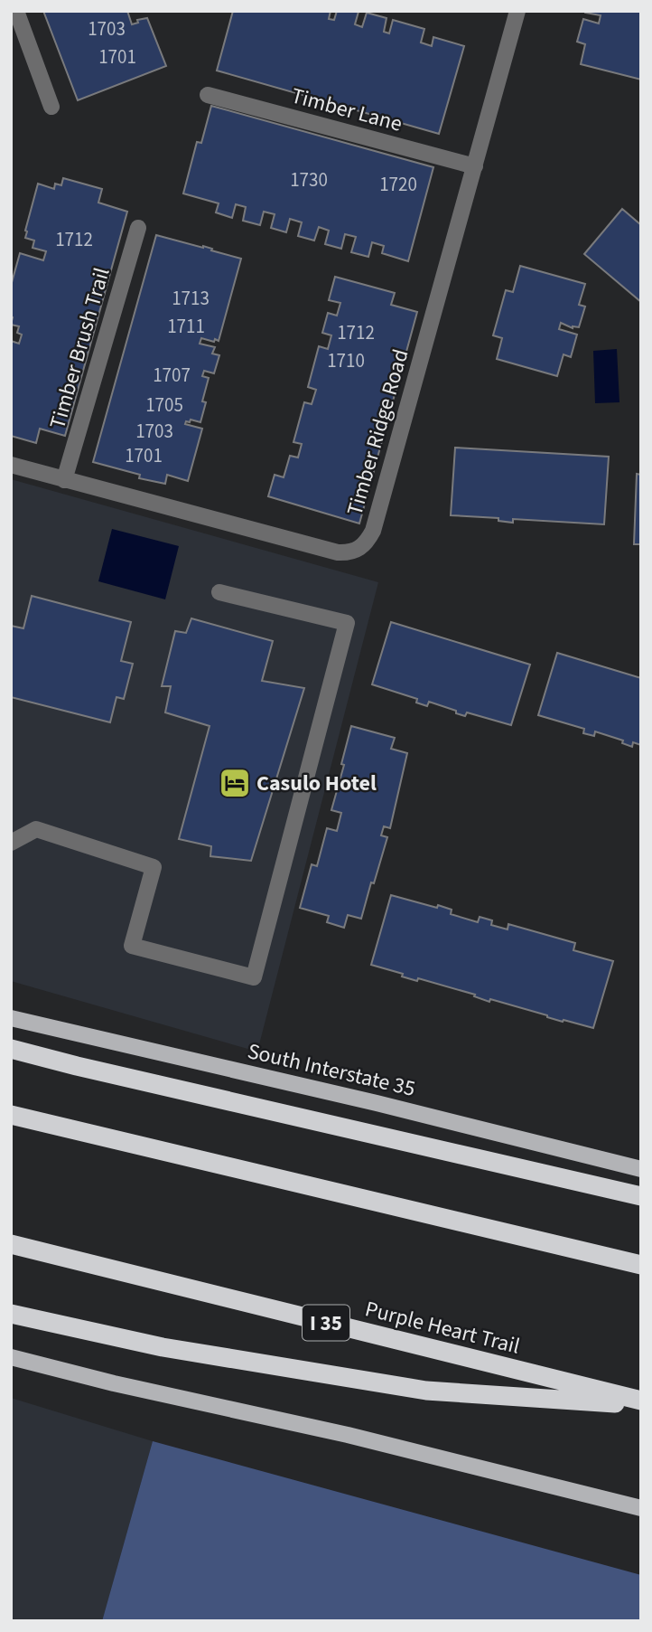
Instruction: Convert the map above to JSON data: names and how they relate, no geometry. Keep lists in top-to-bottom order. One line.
{"streets":{"highway":["I 35","Purple Heart Trail"],"main road":["South Interstate 35"],"street":["Timber Lane","Timber Brush Trail","Timber Ridge Road"]},"crossings":[["Timber Lane","Timber Ridge Road"],["Timber Brush Trail","Timber Ridge Road"]],"places":{"hotel":["Casulo Hotel"]},"house_numbers":["1703","1701","1730","1720","1712","1713","1711","1712","1710","1707","1705","1703","1701"]}
